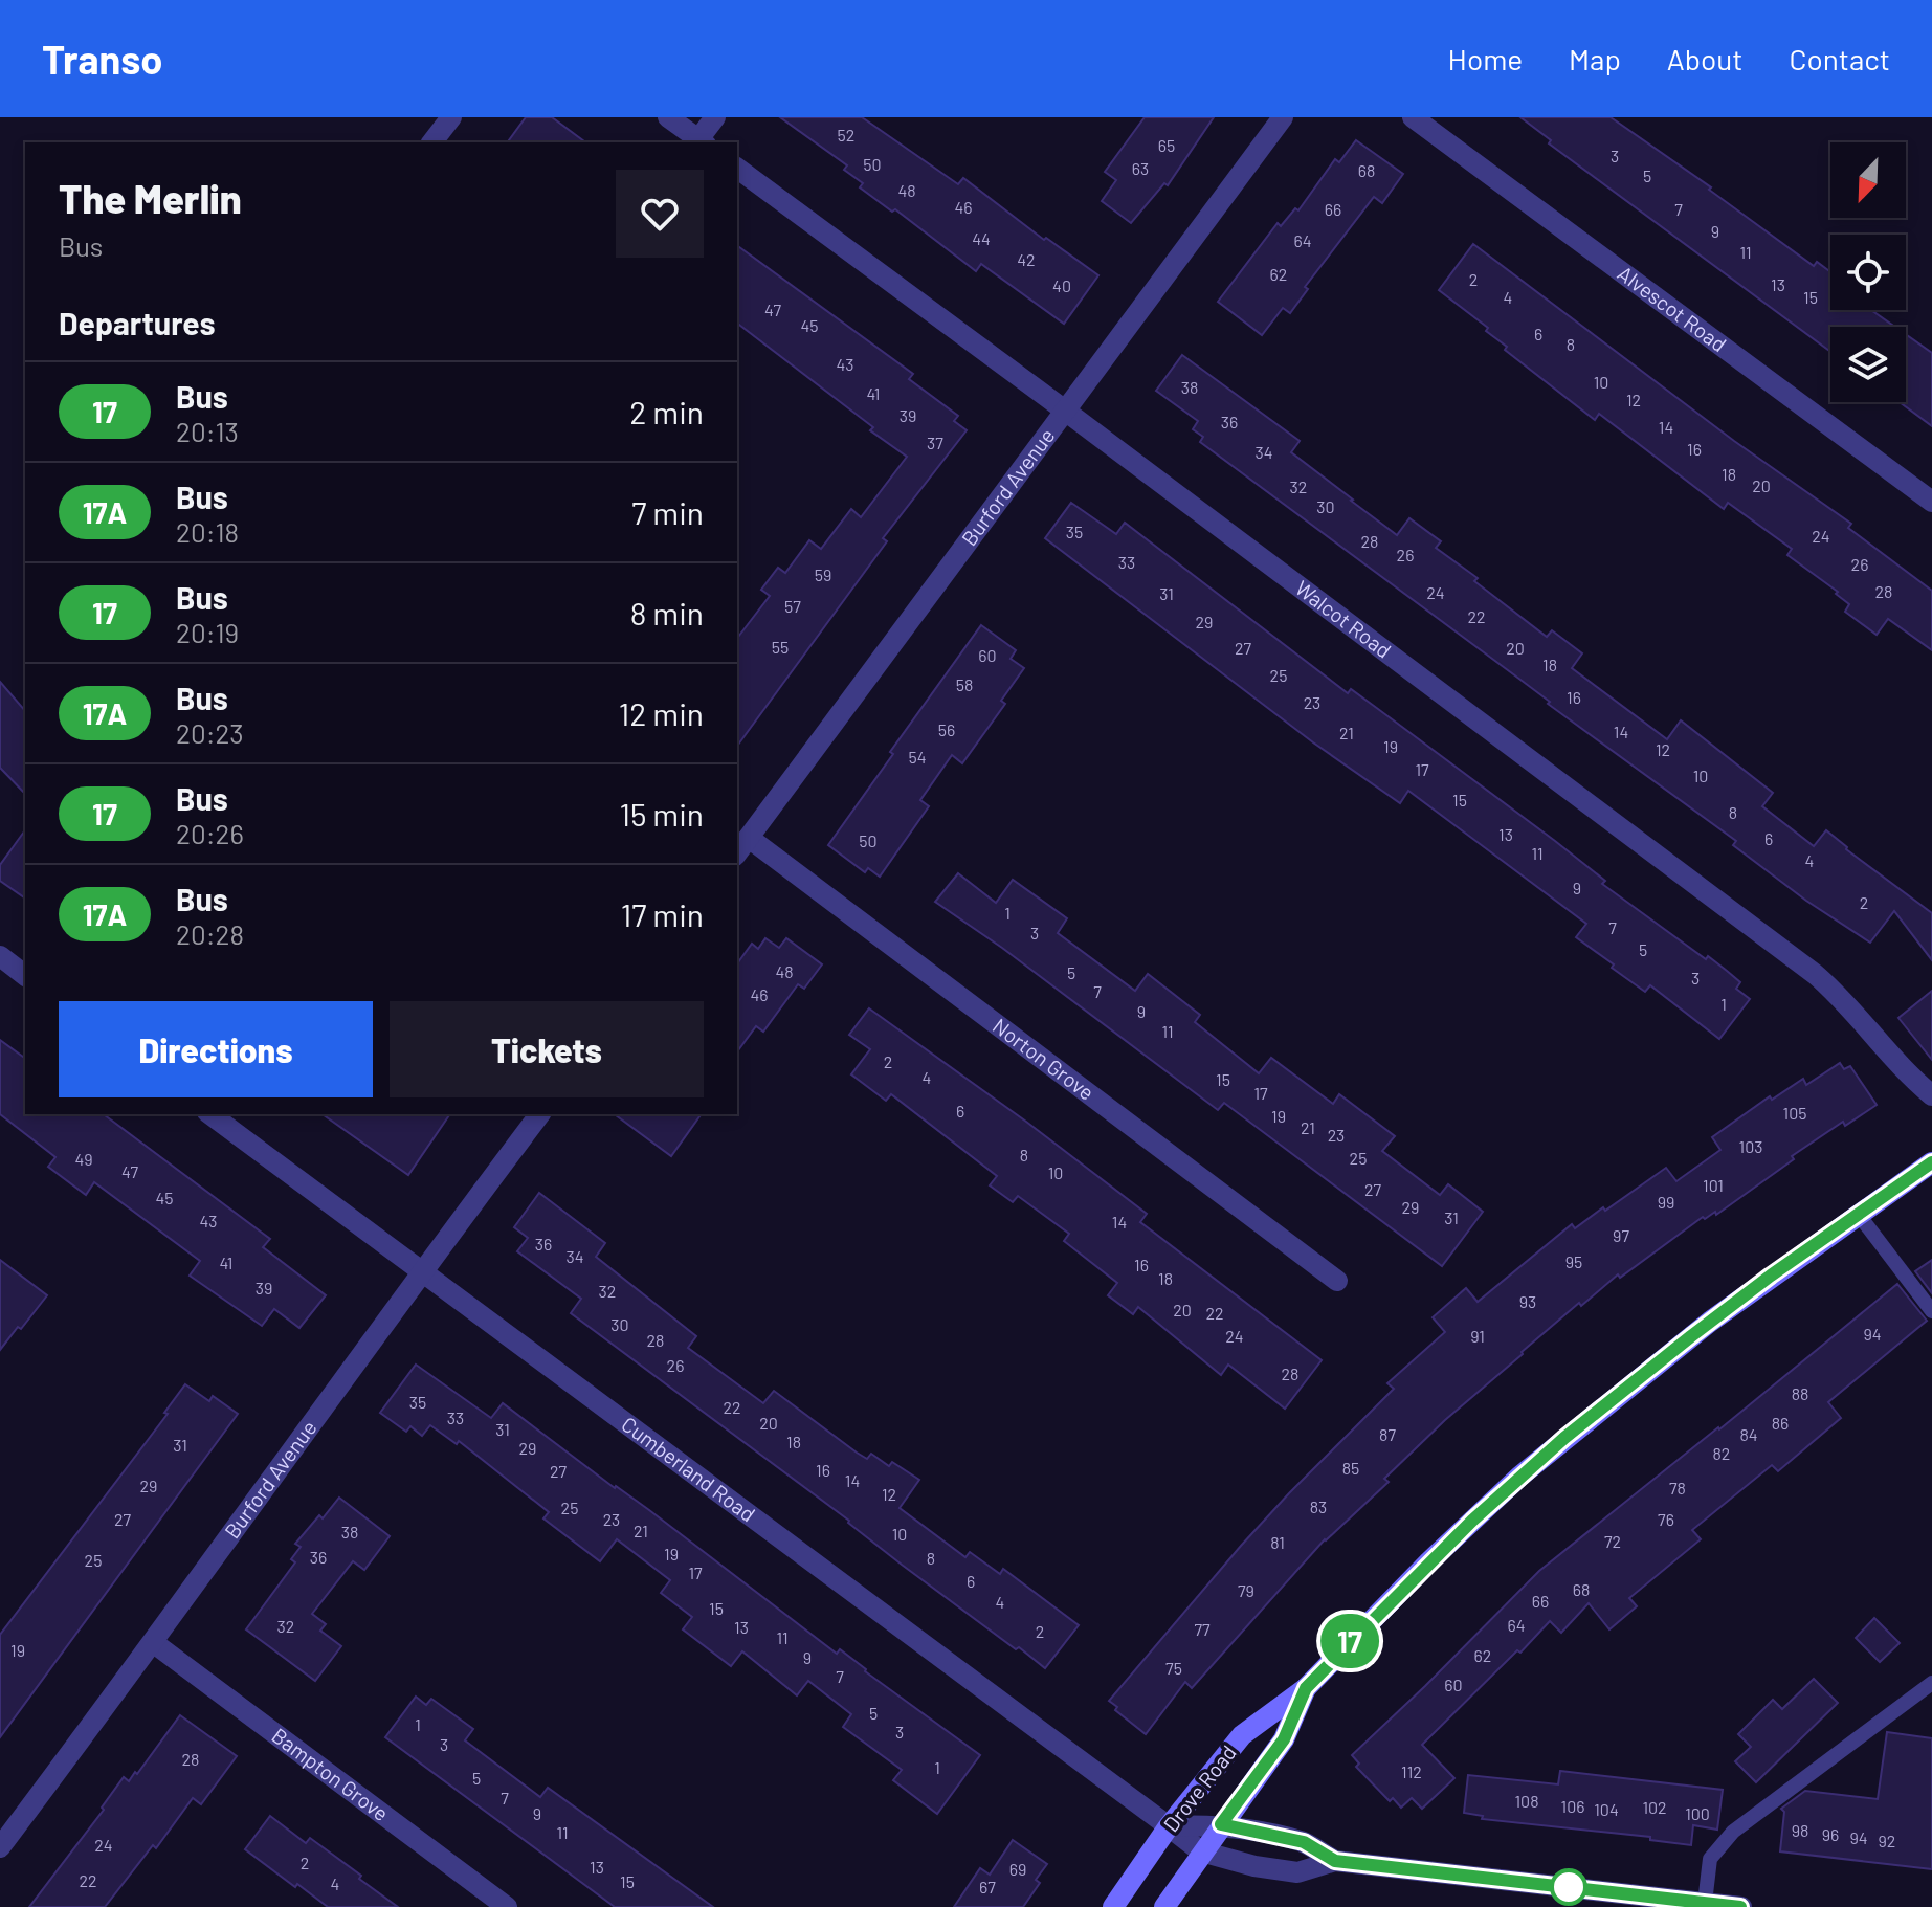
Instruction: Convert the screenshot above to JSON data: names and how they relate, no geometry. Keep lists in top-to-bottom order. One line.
{"streets":{"main road":["Drove Road"],"street":["Alvescot Road","Burford Avenue","Walcot Road","Norton Grove","Cumberland Road","Bampton Grove"]},"crossings":[["Burford Avenue","Walcot Road"],["Burford Avenue","Norton Grove"],["Burford Avenue","Cumberland Road"],["Burford Avenue","Bampton Grove"],["Cumberland Road","Drove Road"]],"lines":["bus line 17"],"house_numbers":["52","65","3","50","63","68","5","48","46","66","7","9","44","64","11","42","62","2","13","40","4","15","47","45","6","8","43","10","38","41","12","39","36","14","37","16","34","18","20","32","30","35","24","28","26","33","26","59","28","24","31","57","22","29","55","27","20","60","18","25","58","16","23","56","14","21","19","12","54","17","10","15","8","13","6","50","11","4","9","2","1","7","3","5","48","5","3","7","46","1","9","11","2","4","15","17","6","105","19","21","23","103","8","25","49","47","10","101","27","45","99","29","31","43","14","97","36","34","95","41","16","18","39","32","93","20","22","30","94","24","91","28","26","28","88","35","22","33","20","86","31","87","84","18","31","29","82","85","16","27","14","29","78","12","83","25","27","23","76","21","38","10","72","81","19","36","8","25","17","6","68","79","66","4","15","64","32","13","77","2","11","19","62","9","75","7","60","5","1","3","3","28","1","112","5","7","108","106","102","104","9","100","98","11","96","94","92","24","2","13","69","22","15","4","67"],"north":"bottom left","page":{"header":"Transo","nav":["Home","Map","About","Contact"],"on_map":"17","heading":[["The Merlin","Bus"],"Departures"],"list":[{"mark":"17","name":"Bus","note":"20:13","value":"2 min"},{"mark":"17A","name":"Bus","note":"20:18","value":"7 min"},{"mark":"17","name":"Bus","note":"20:19","value":"8 min"},{"mark":"17A","name":"Bus","note":"20:23","value":"12 min"},{"mark":"17","name":"Bus","note":"20:26","value":"15 min"},{"mark":"17A","name":"Bus","note":"20:28","value":"17 min"}],"buttons":["Directions","Tickets"]}}
